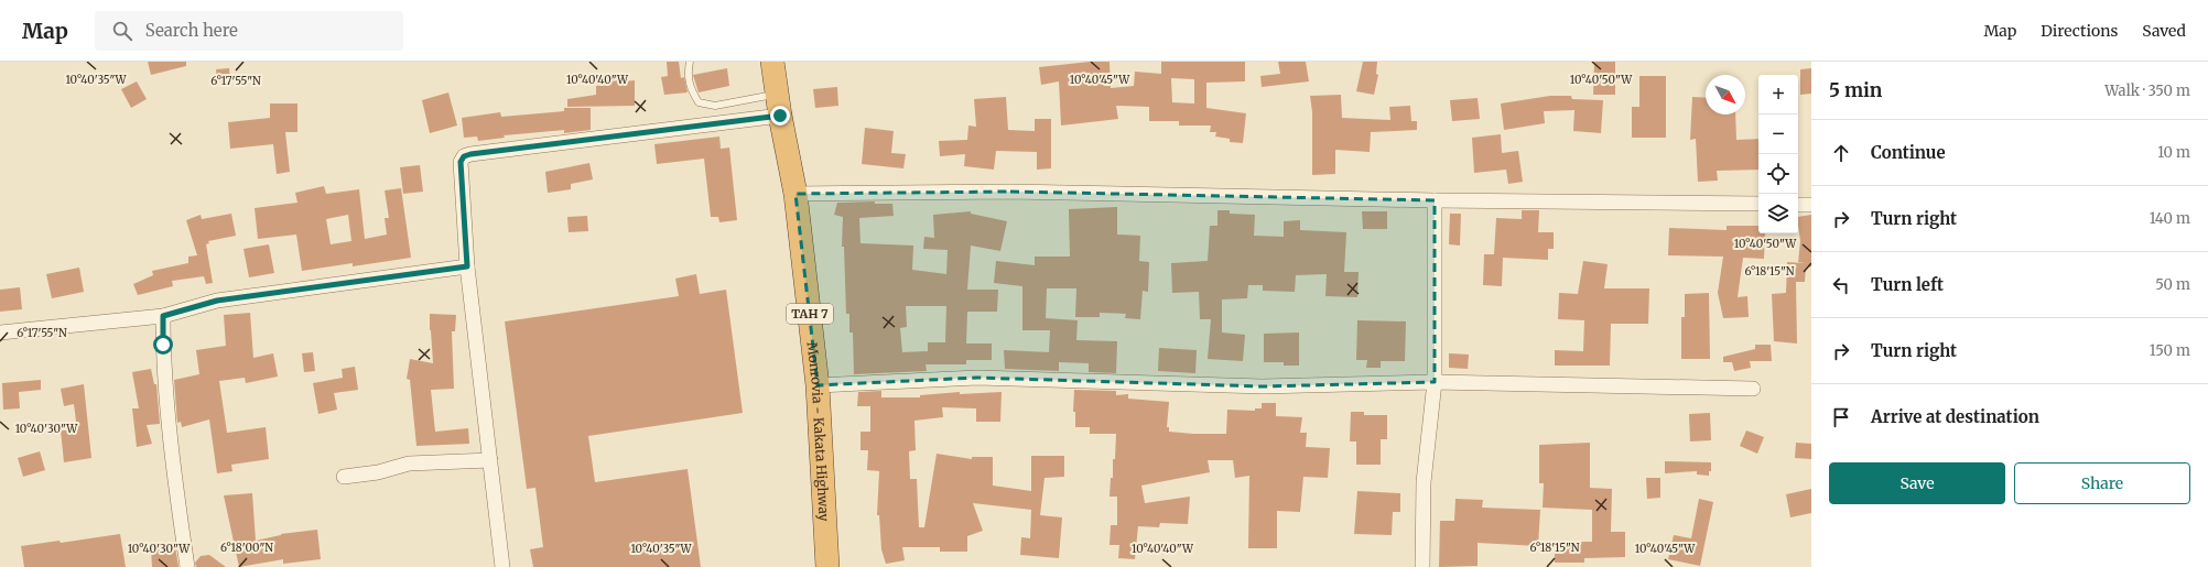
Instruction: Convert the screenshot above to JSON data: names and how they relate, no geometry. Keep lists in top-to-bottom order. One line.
{"streets":{"highway":["TAH 7","Monrovia - Kakata Highway"]},"north":"bottom right","page":{"header":"Map","search":"Search here","nav":["Map","Directions","Saved"],"heading":["5 min","Walk · 350 m"],"map_buttons":["+","−"],"list":[["Continue","10 m"],["Turn right","140 m"],["Turn left","50 m"],["Turn right","150 m"],"Arrive at destination"],"buttons":["Save","Share"]},"coordinates":["10°40'50\"W","10°40'35\"W","10°40'40\"W","10°40'45\"W","6°17'55\"N","6°18'15\"N","10°40'30\"W","6°18'00\"N"]}
